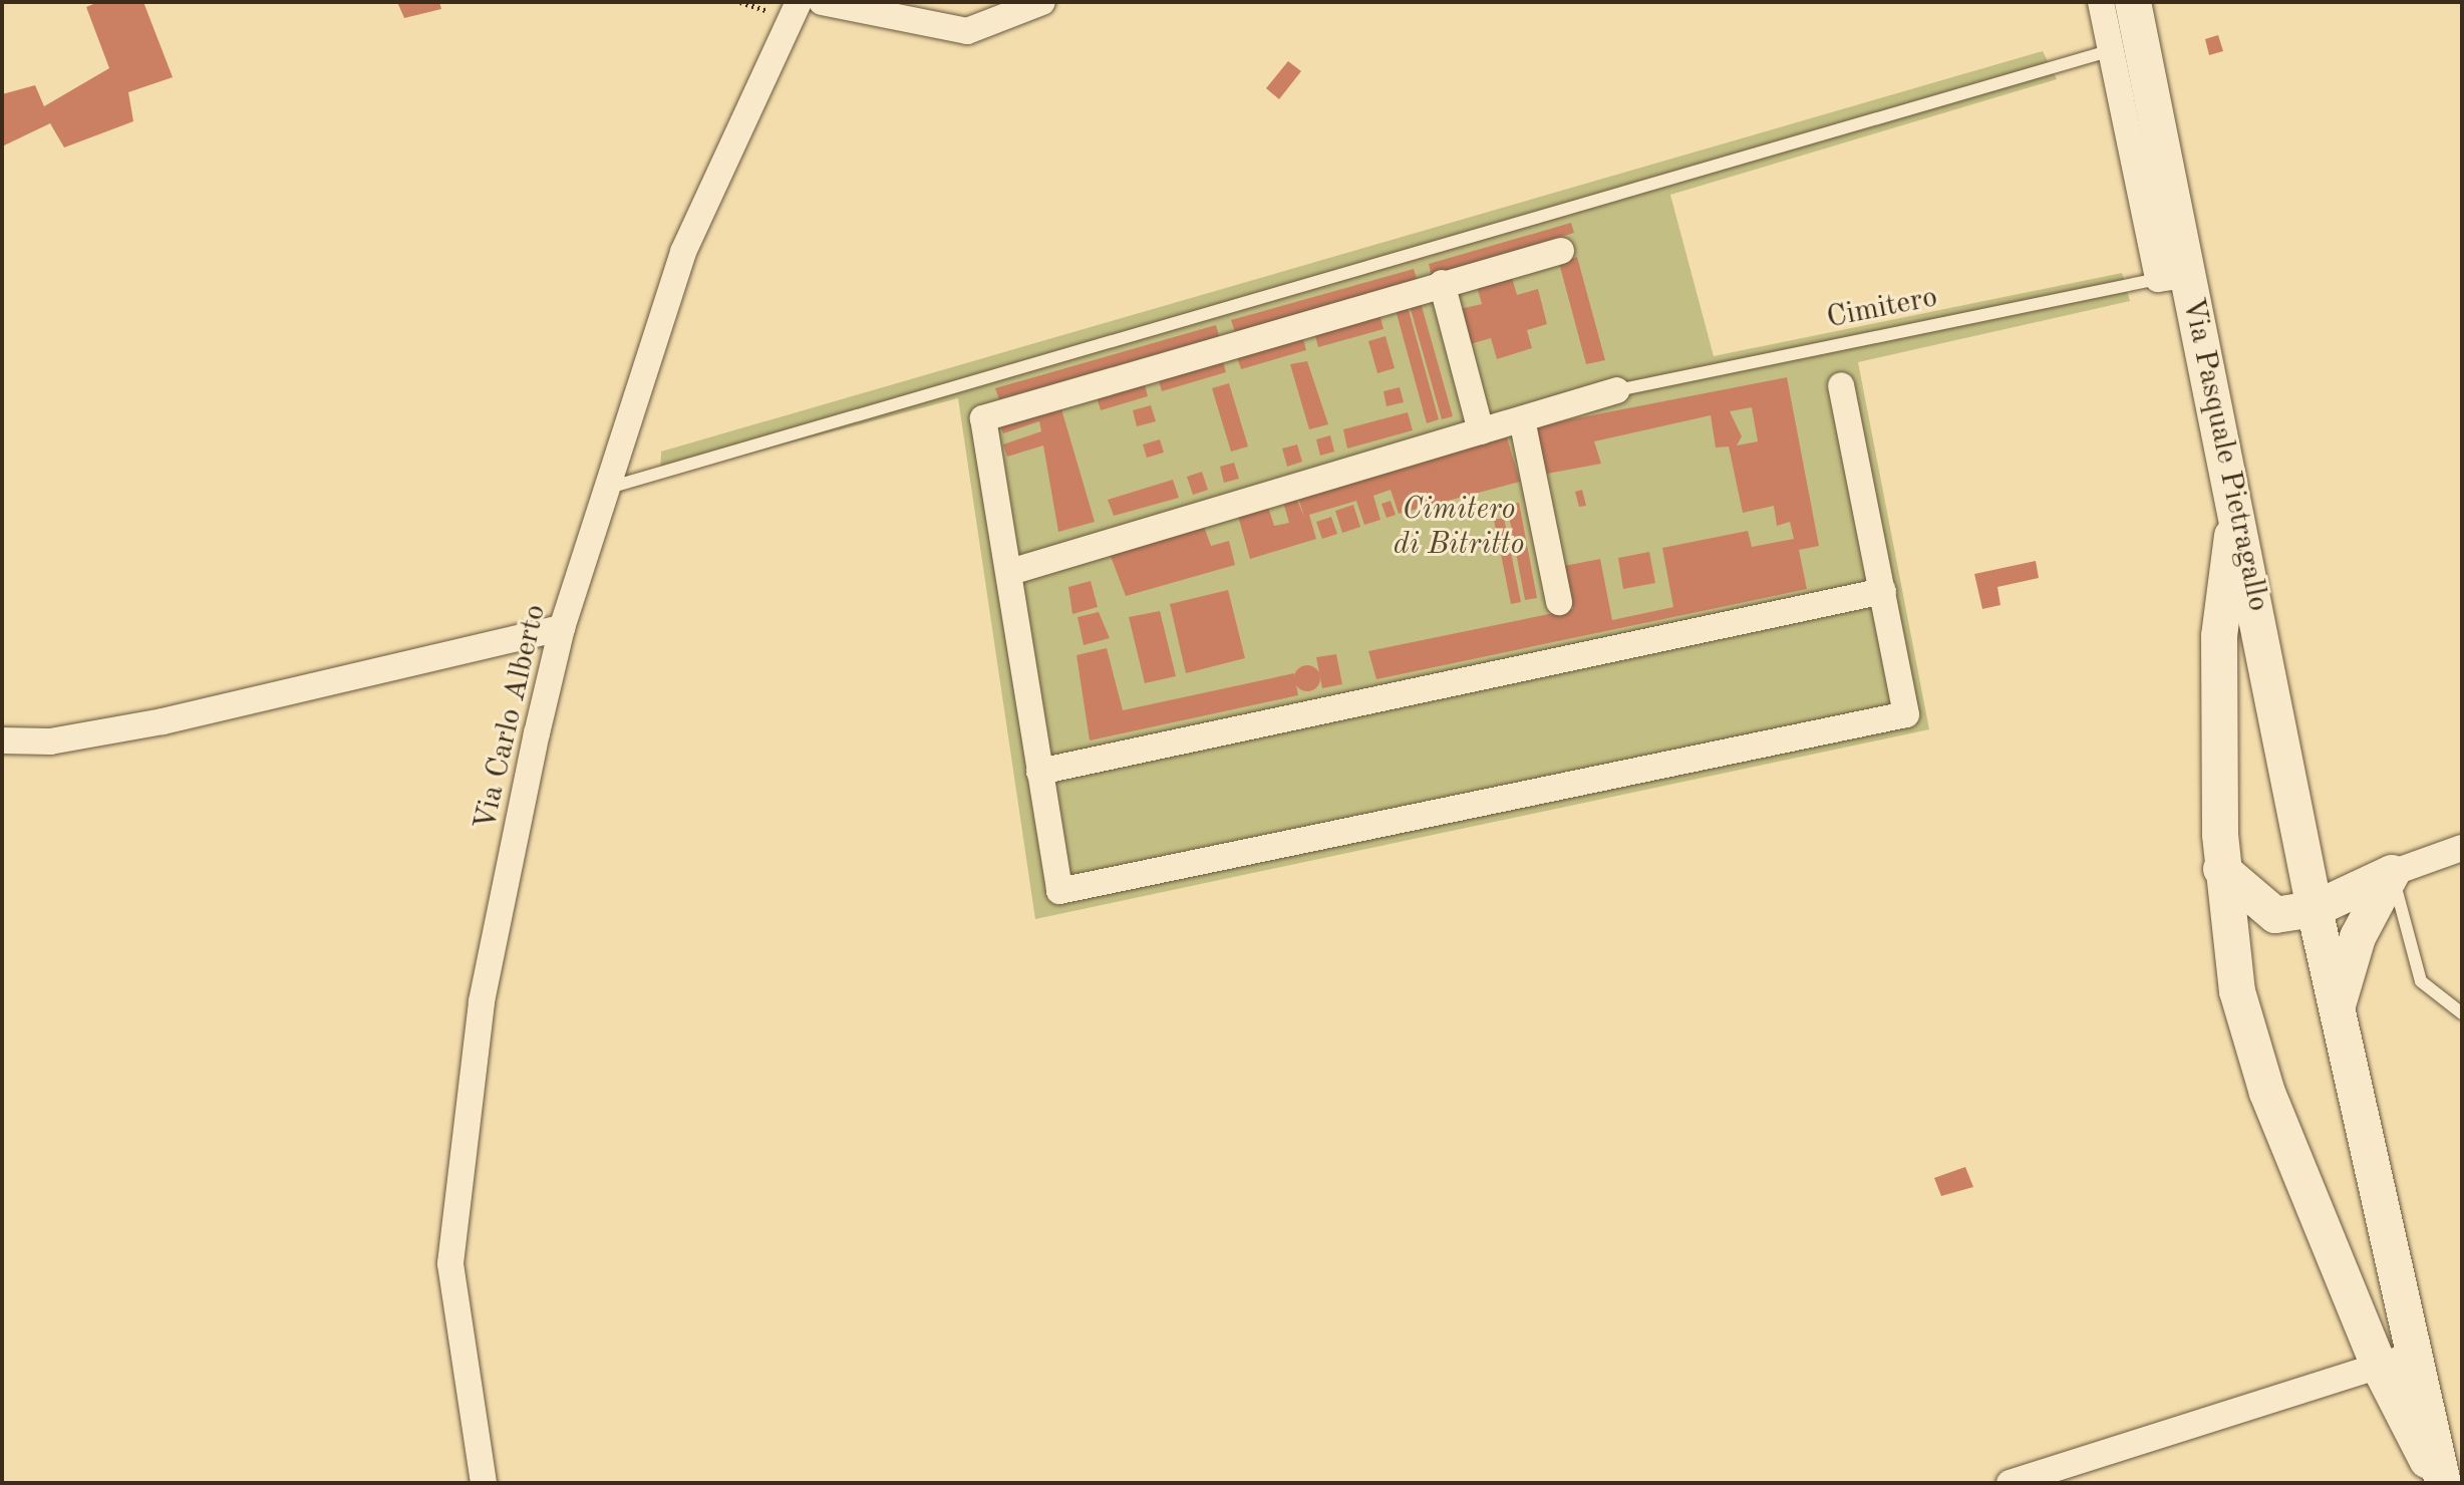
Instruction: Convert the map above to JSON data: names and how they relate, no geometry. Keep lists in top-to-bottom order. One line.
{"streets":{"main road":["Via Pasquale Pietragallo"],"street":["Via Carlo Alberto"],"lane":["Cimitero"]},"crossings":[["Cimitero","Via Pasquale Pietragallo"]],"parks":["Cimitero di Bitritto"]}
